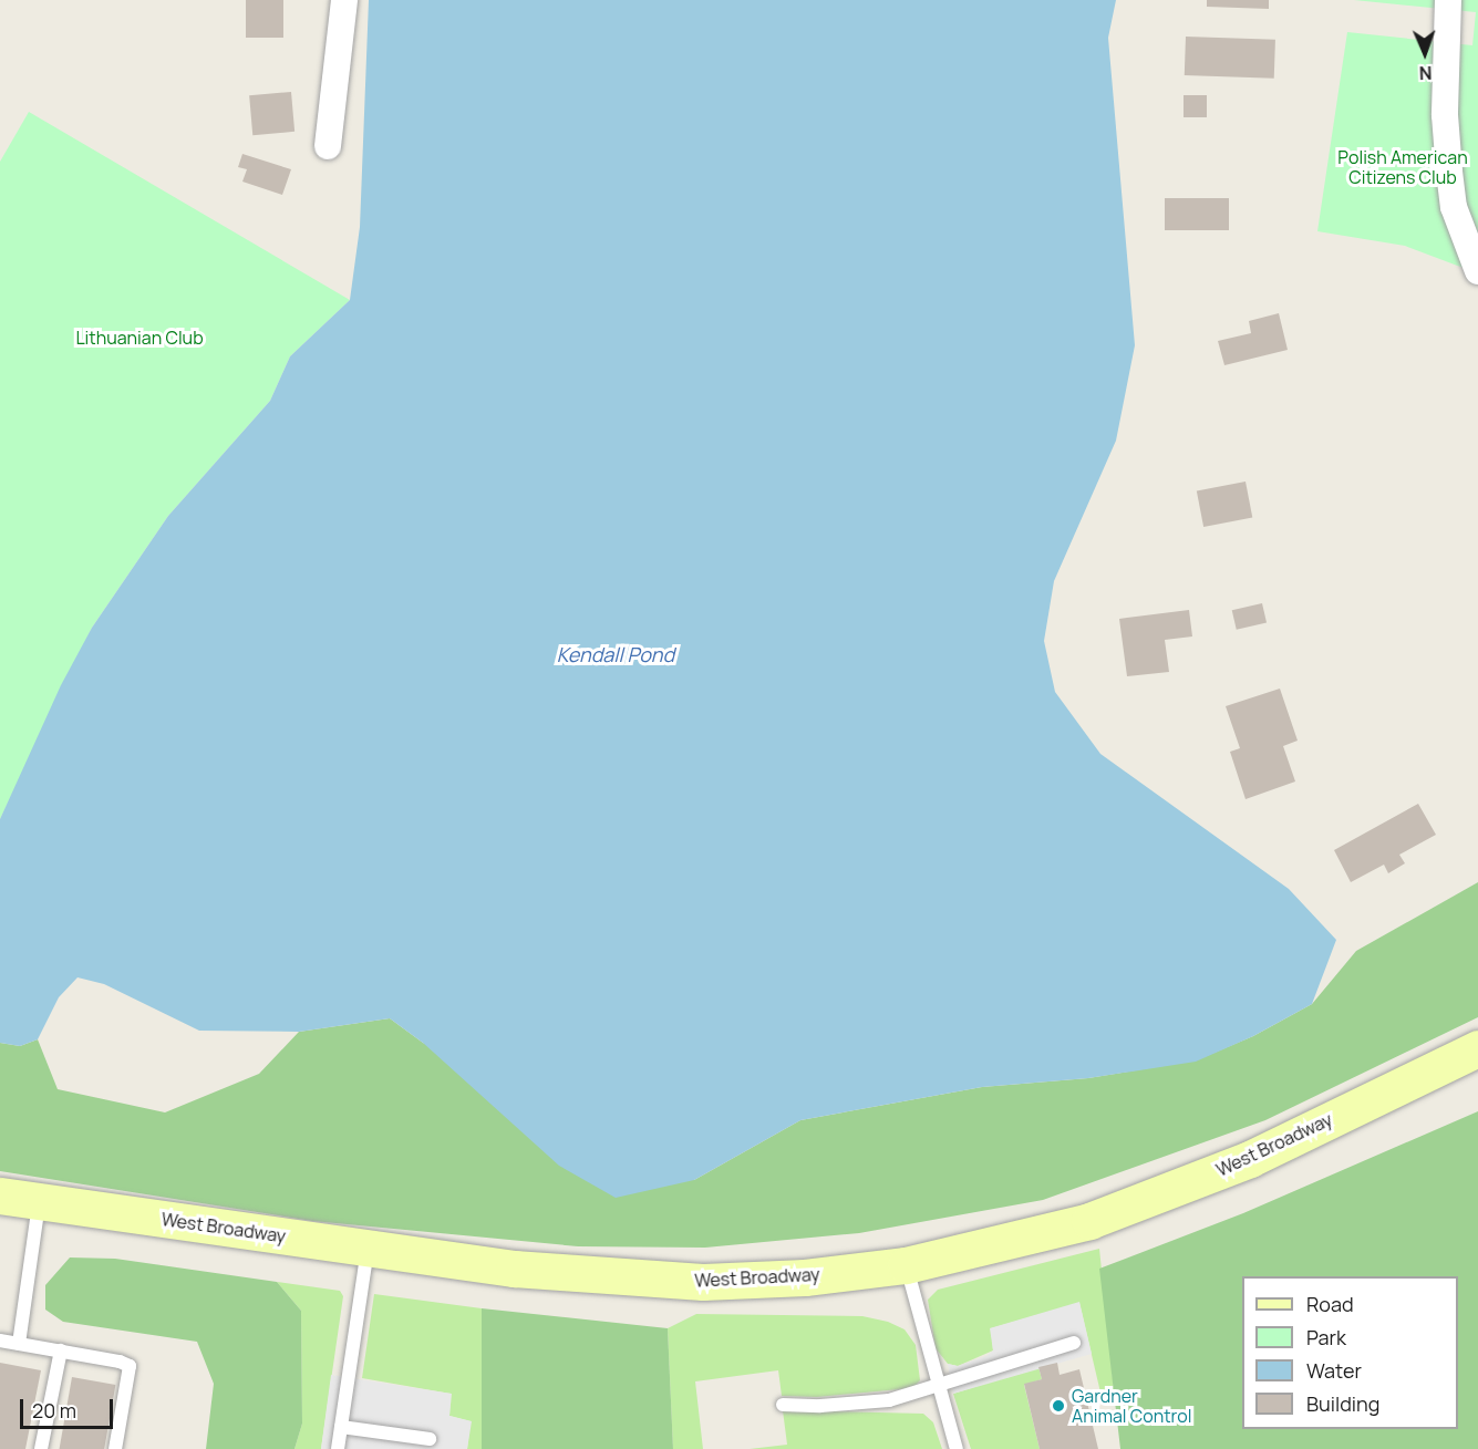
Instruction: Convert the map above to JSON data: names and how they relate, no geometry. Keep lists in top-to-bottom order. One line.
{"streets":{"main road":["West Broadway"]},"water":["Kendall Pond"],"parks":["Polish American Citizens Club","Lithuanian Club"],"places":["Gardner Animal Control"],"legend":["Road","Park","Water","Building"],"scale_bar":"20 m","north":"bottom"}
